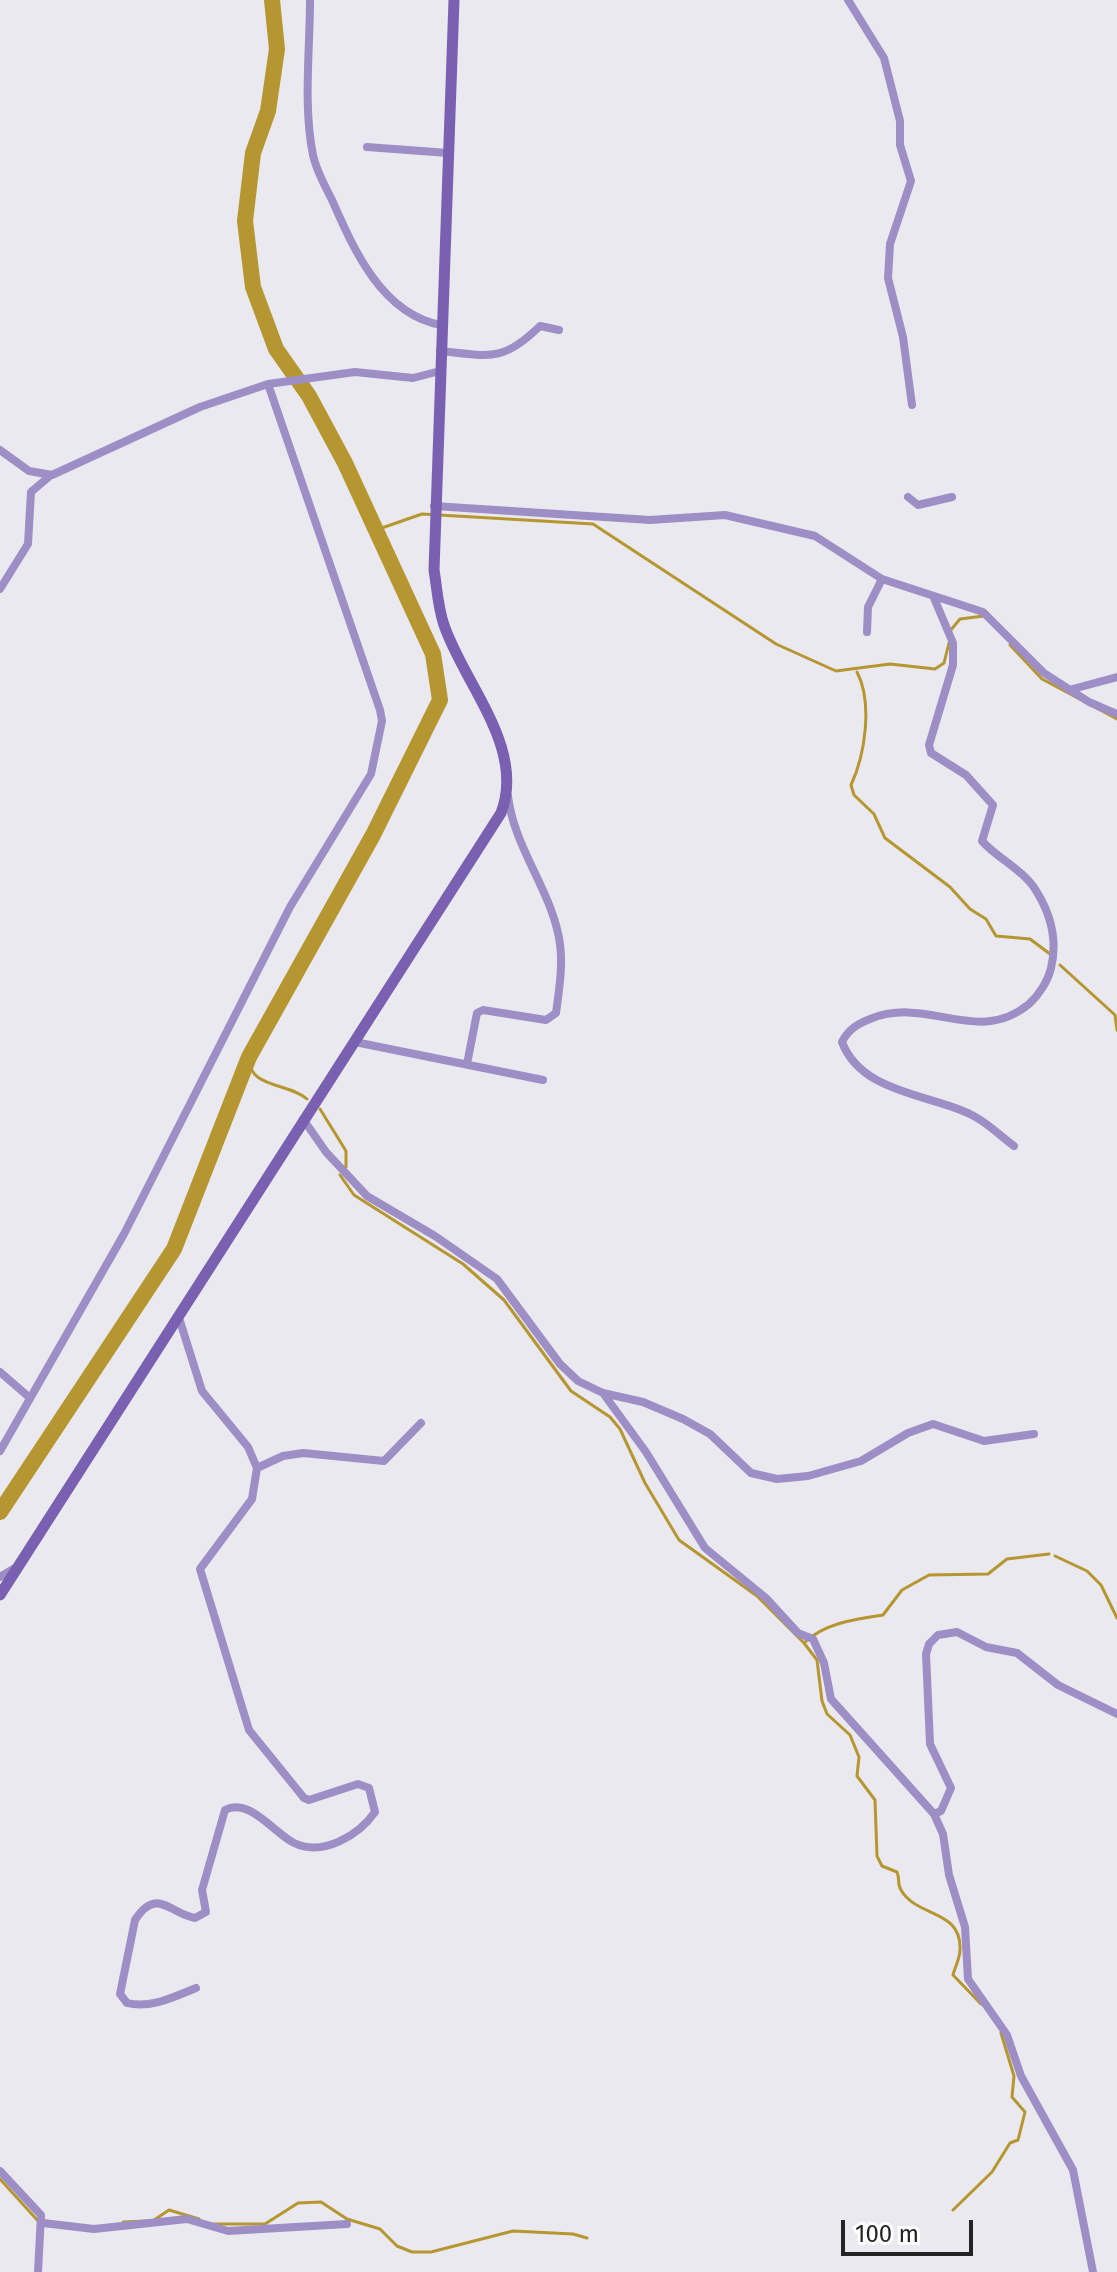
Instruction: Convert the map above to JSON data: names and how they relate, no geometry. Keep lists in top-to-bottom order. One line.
{"scale_bar":"100 m"}
